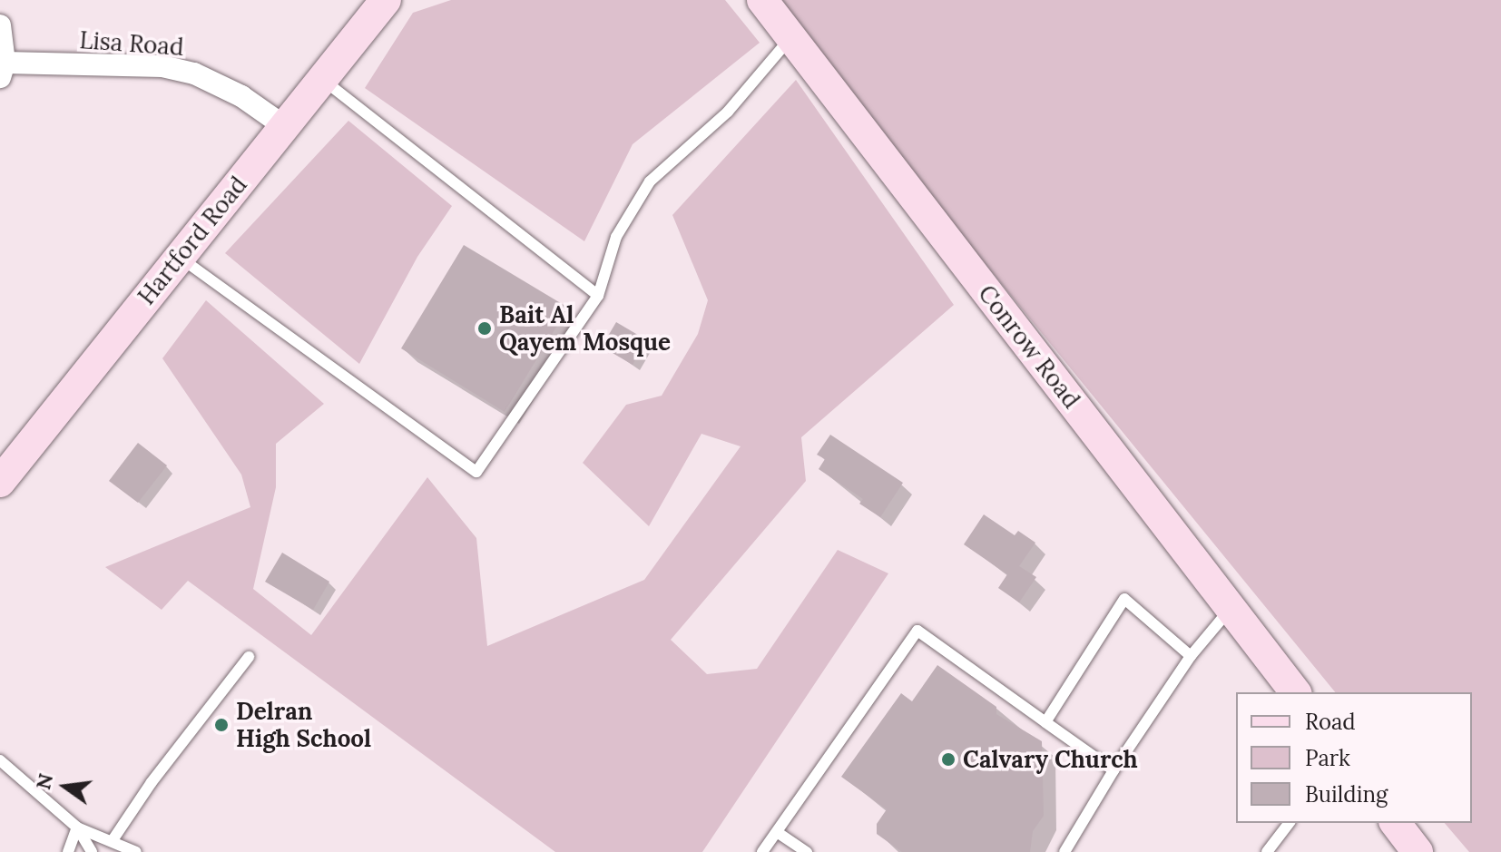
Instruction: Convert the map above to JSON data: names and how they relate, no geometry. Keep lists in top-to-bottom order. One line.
{"streets":{"street":["Lisa Road","Hartford Road","Conrow Road"]},"crossings":[["Lisa Road","Hartford Road"]],"places":["Bait Al Qayem Mosque","Delran High School","Calvary Church"],"legend":["Road","Park","Building"],"north":"left"}
